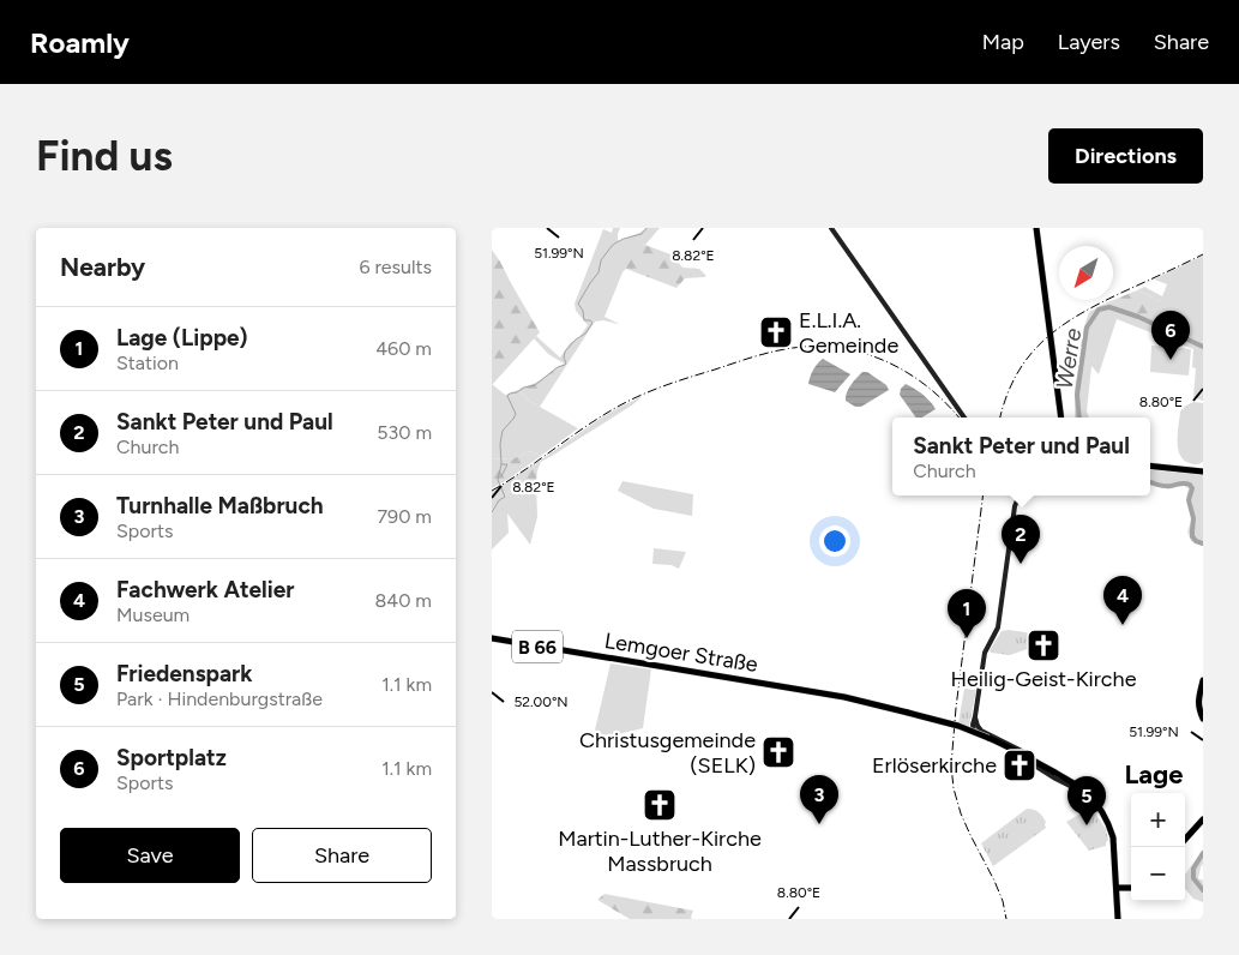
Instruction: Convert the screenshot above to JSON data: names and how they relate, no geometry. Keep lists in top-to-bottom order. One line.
{"streets":{"main road":["B 66","Lemgoer Straße"]},"crossings":[["B 66","Lemgoer Straße"]],"districts":["Lage"],"water":["Werre"],"places":{"church":["E.L.I.A. Gemeinde","Heilig-Geist-Kirche","Christusgemeinde (SELK)","Erlöserkirche","Martin-Luther-Kirche Massbruch"]},"north":"bottom left","page":{"header":"Roamly","nav":["Map","Layers","Share"],"buttons":["Directions",["Save","Share"]],"title":"Find us","heading":["Nearby","6 results"],"list":[{"mark":"1","name":"Lage (Lippe)","note":"Station","value":"460 m"},{"mark":"2","name":"Sankt Peter und Paul","note":"Church","value":"530 m"},{"mark":"3","name":"Turnhalle Maßbruch","note":"Sports","value":"790 m"},{"mark":"4","name":"Fachwerk Atelier","note":"Museum","value":"840 m"},{"mark":"5","name":"Friedenspark","note":"Park · Hindenburgstraße","value":"1.1 km"},{"mark":"6","name":"Sportplatz","note":"Sports","value":"1.1 km"}],"pins":["6","2","4","1","3","5"],"popup":["Sankt Peter und Paul","Church"],"map_buttons":["+","−"]},"coordinates":["51.99°N","8.82°E","8.80°E","52.00°N"]}
